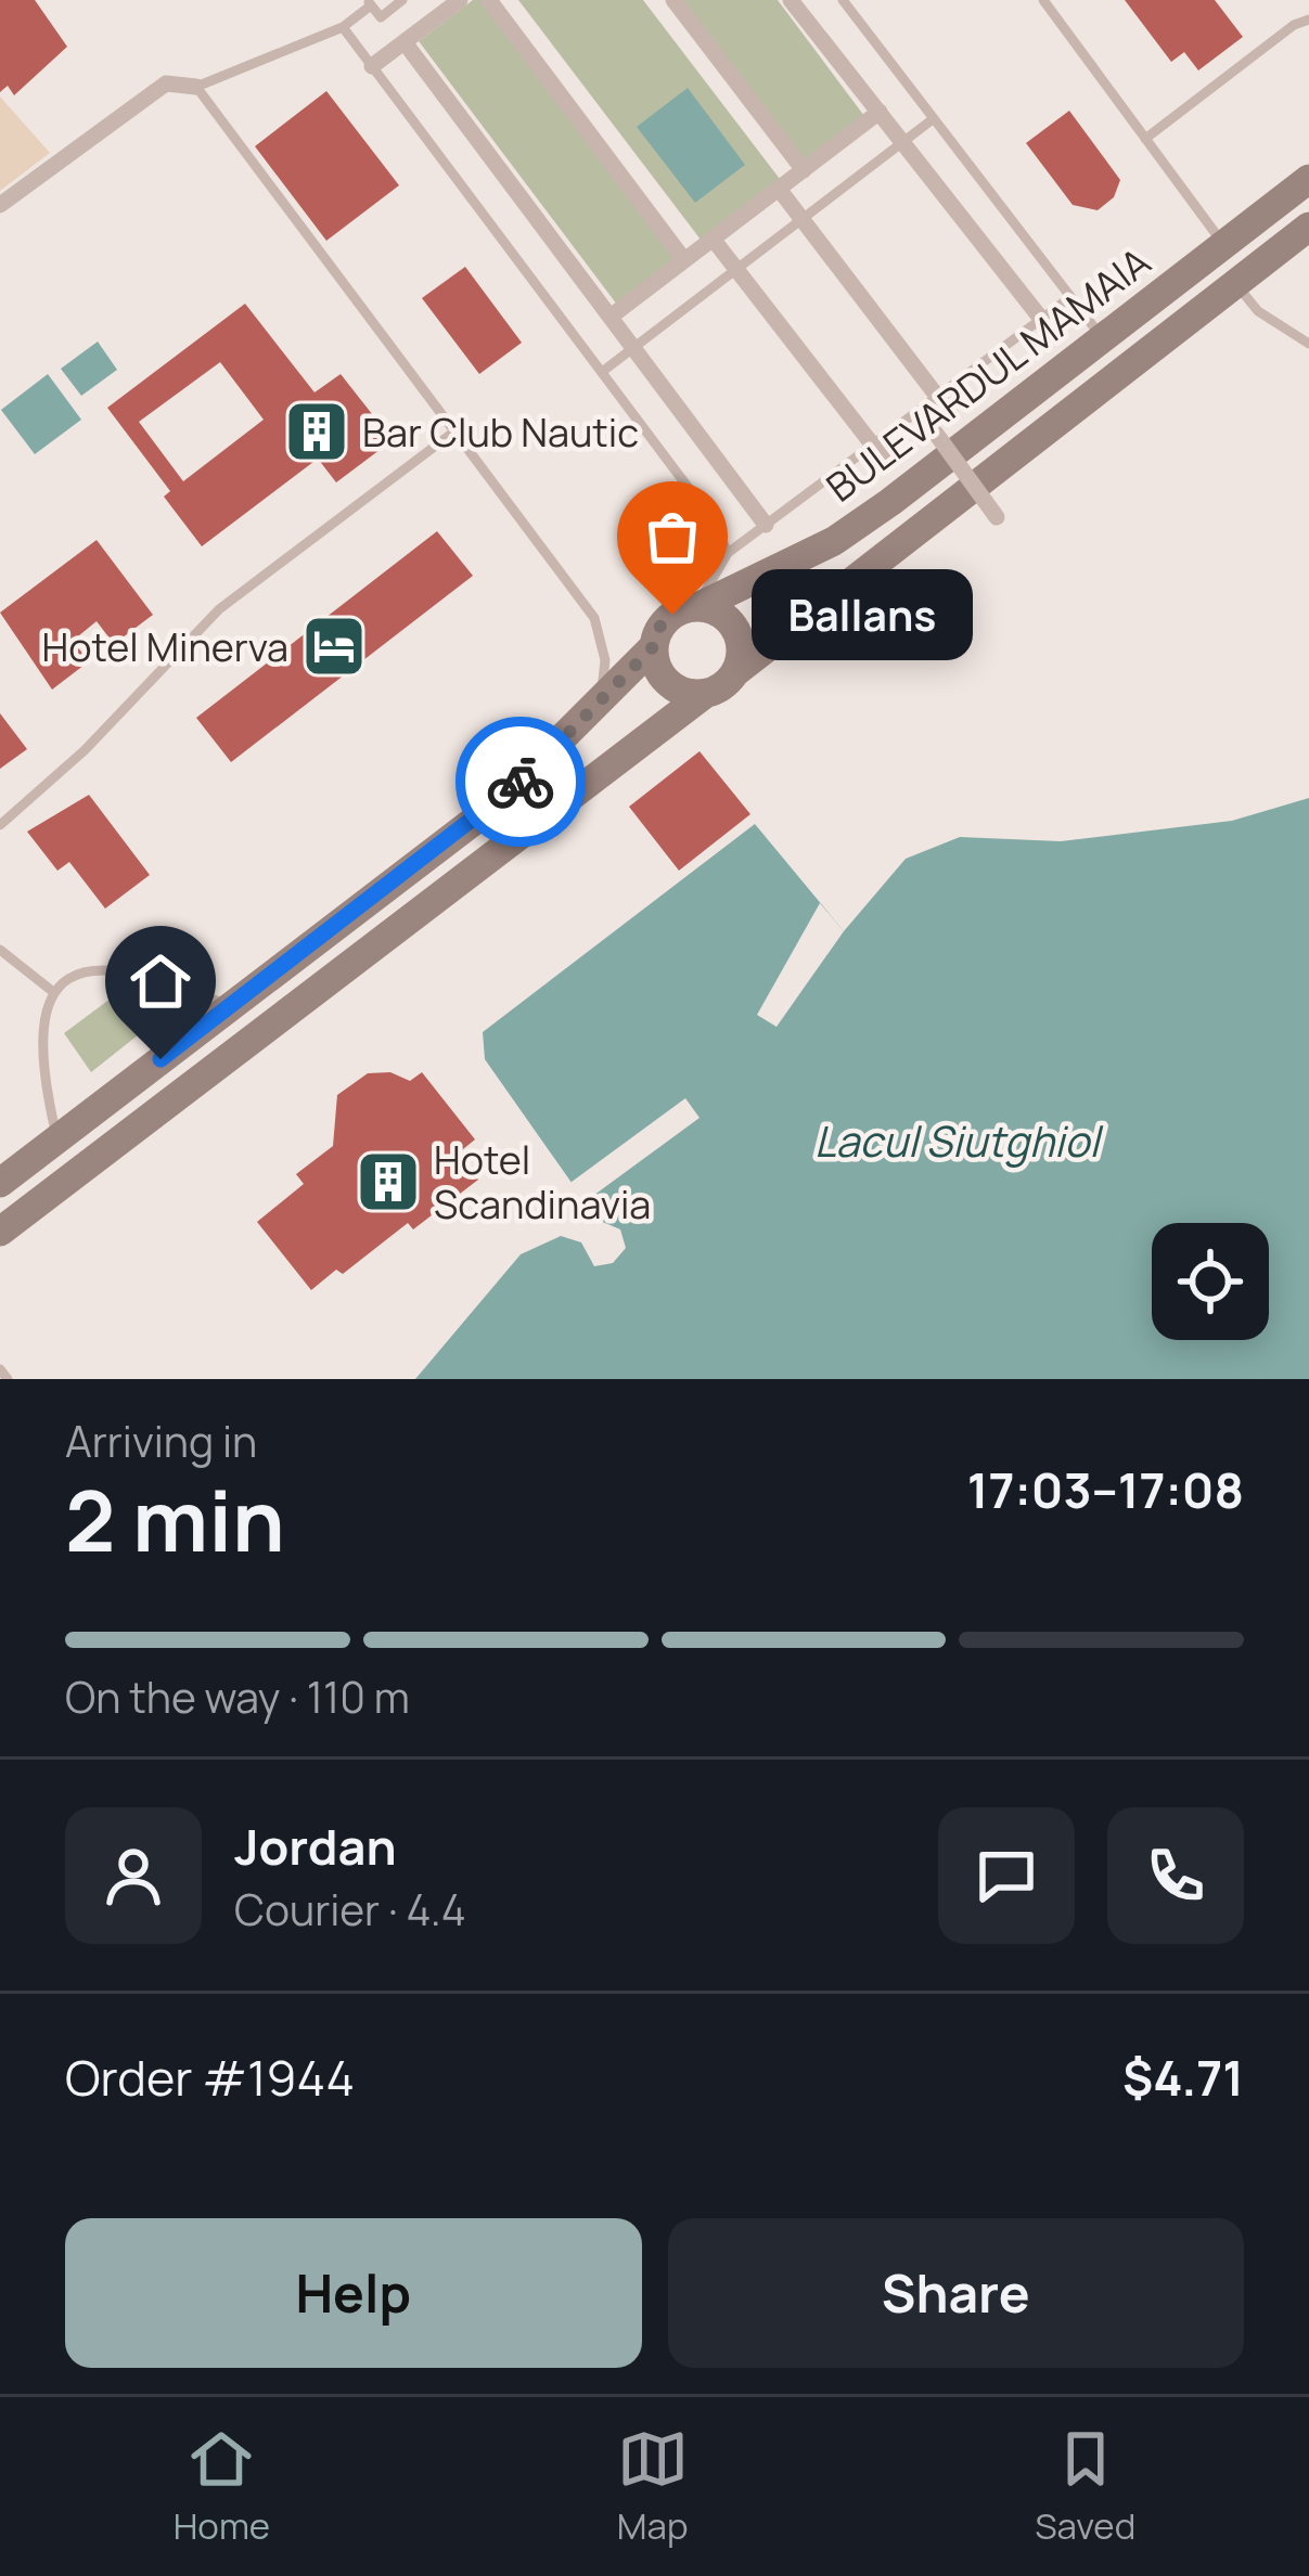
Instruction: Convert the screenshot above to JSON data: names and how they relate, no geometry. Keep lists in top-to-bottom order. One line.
{"streets":{"main road":["BULEVARDUL MAMAIA"]},"water":["Lacul Siutghiol"],"places":{"building":["Bar Club Nautic","Hotel Scandinavia"],"other":["Ballans"],"hotel":["Hotel Minerva"]},"page":{"bubble":"Ballans","heading":["2 min","Arriving in","17:03–17:08"],"panel":["Jordan","Courier · 4.4","Order #1944","$4.71"],"bar":"On the way · 110 m","buttons":["Help","Share"],"tabs":["Home","Map","Saved"]}}
